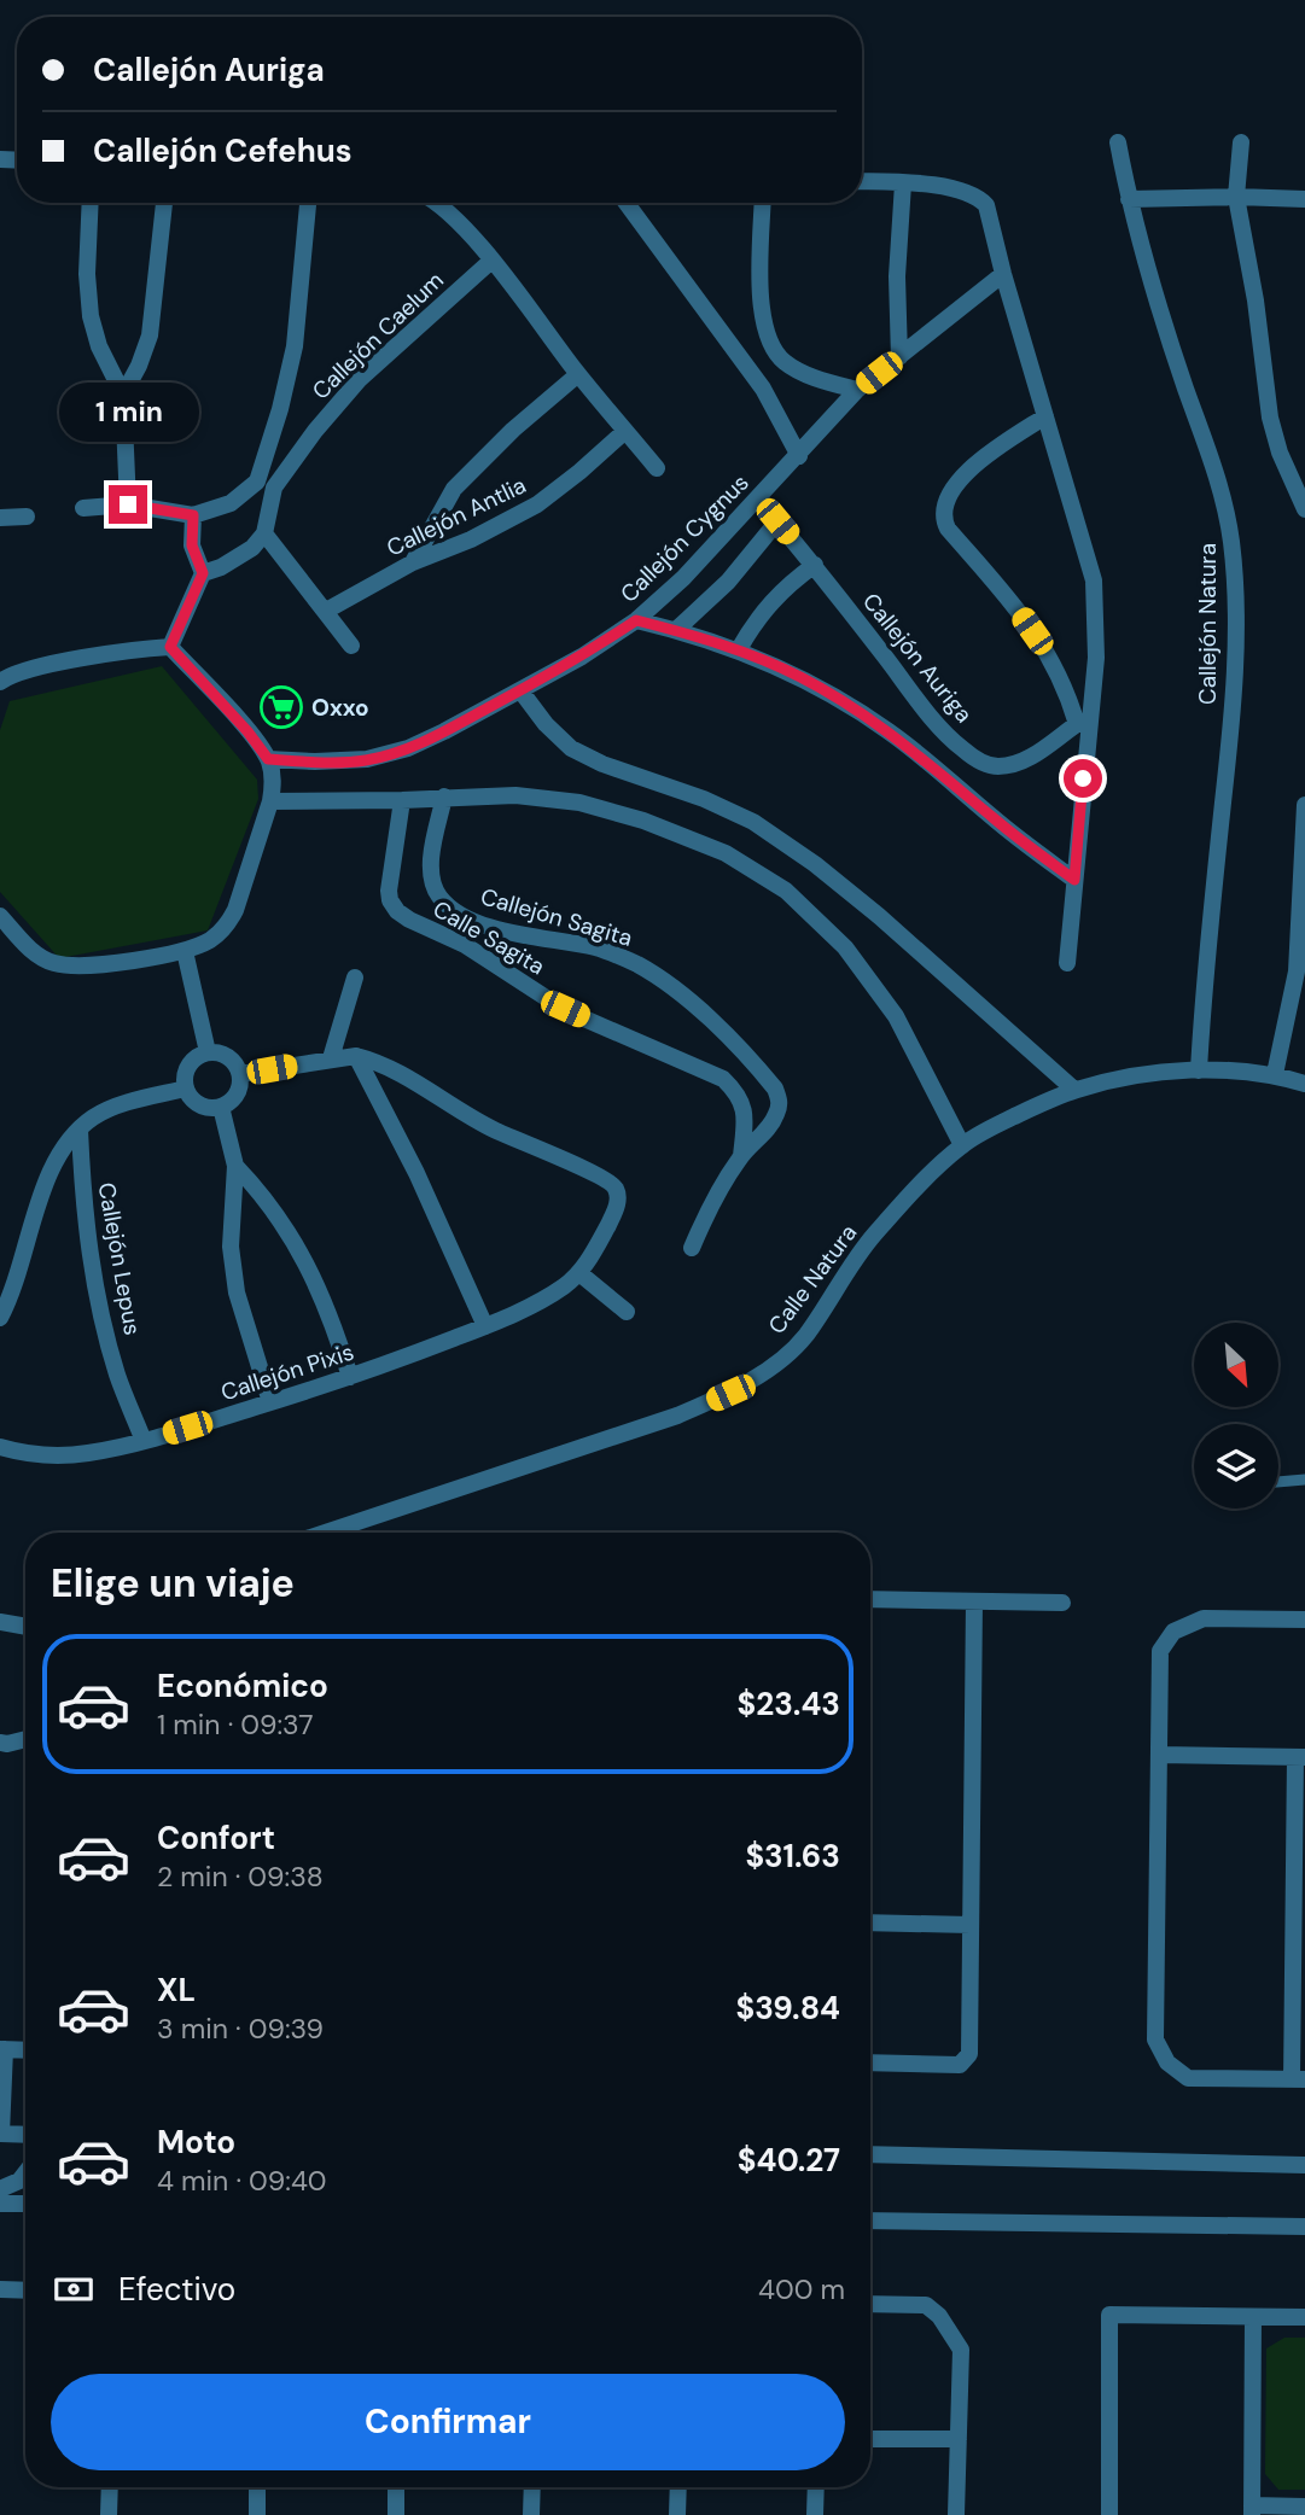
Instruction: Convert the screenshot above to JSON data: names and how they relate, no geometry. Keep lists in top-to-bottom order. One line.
{"streets":{"street":["Callejón Caelum","Callejón Antlia","Callejón Cygnus","Callejón Natura","Callejón Auriga","Callejón Sagita","Calle Sagita","Callejón Lepus","Calle Natura","Callejón Pixis"]},"crossings":[["Callejón Cygnus","Callejón Auriga"],["Callejón Natura","Calle Natura"],["Callejón Lepus","Callejón Pixis"]],"places":{"supermarket":["Oxxo"]},"north":"bottom right","page":{"banner":["Callejón Auriga","Callejón Cefehus"],"bubble":"1 min","heading":"Elige un viaje","list":[{"name":"Económico","note":"1 min · 09:37","value":"$23.43"},{"name":"Confort","note":"2 min · 09:38","value":"$31.63"},{"name":"XL","note":"3 min · 09:39","value":"$39.84"},{"name":"Moto","note":"4 min · 09:40","value":"$40.27"}],"pay":["Efectivo","400 m"],"buttons":"Confirmar"}}
